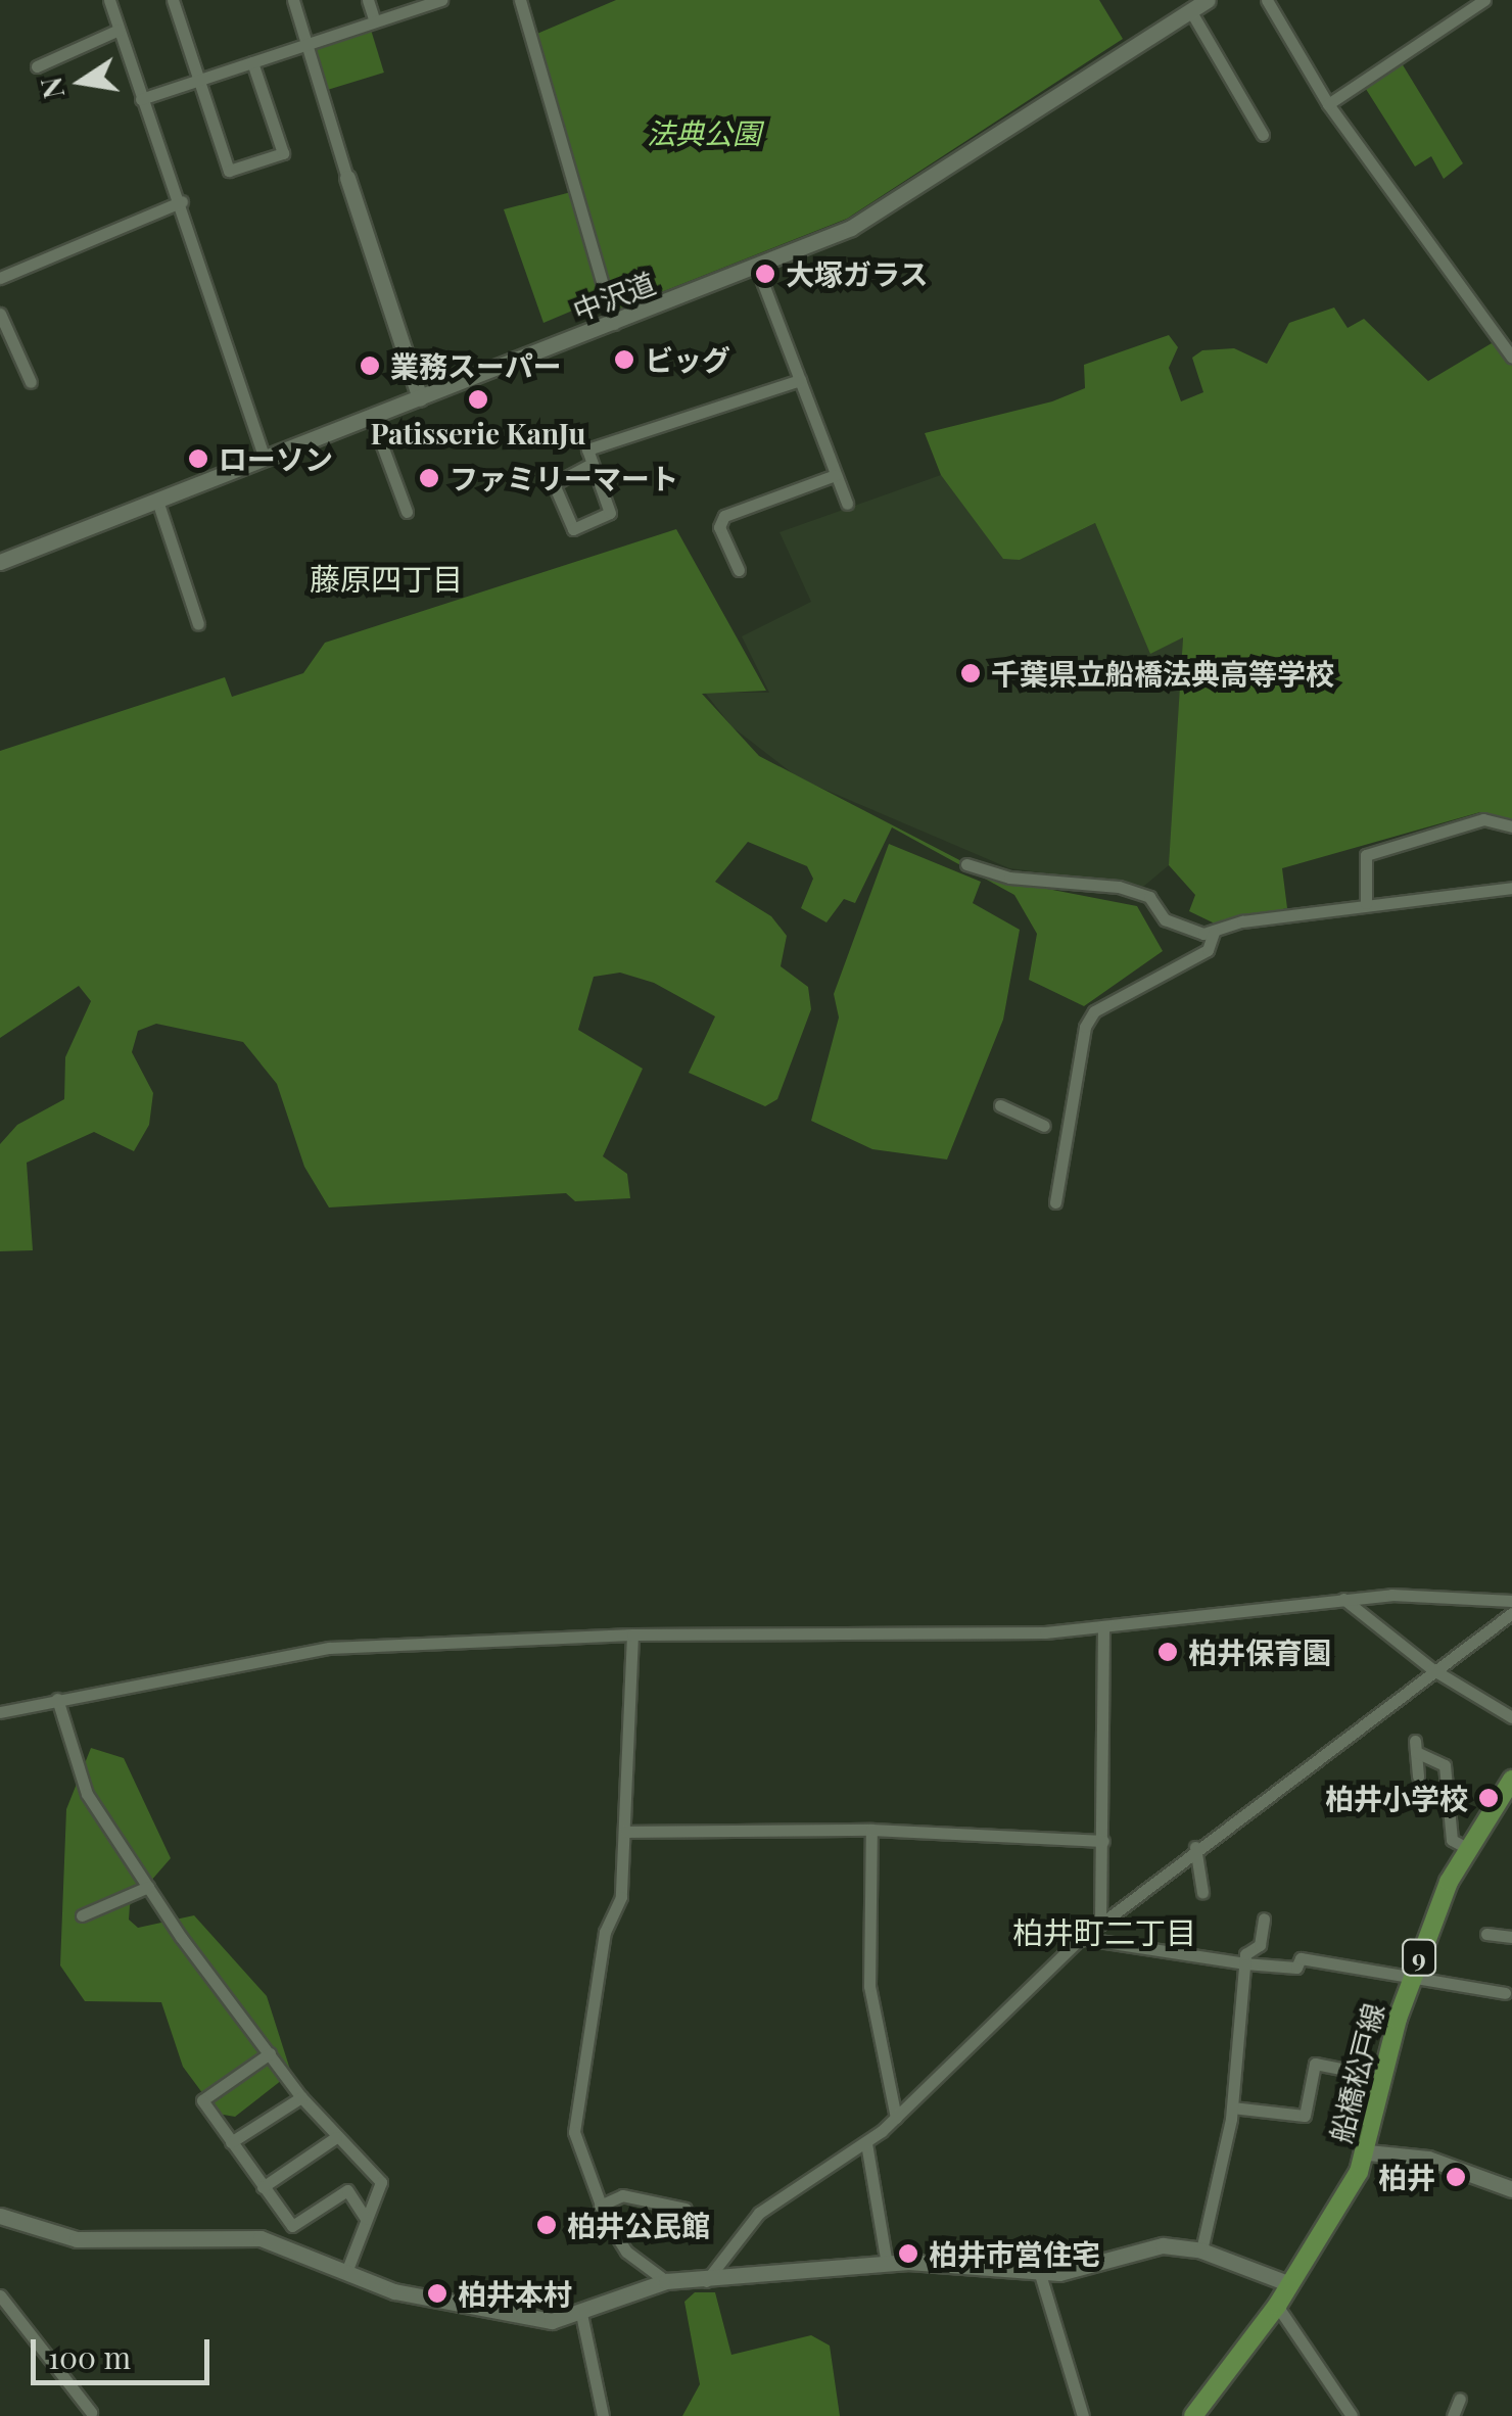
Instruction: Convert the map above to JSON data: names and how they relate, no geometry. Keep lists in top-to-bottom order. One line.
{"streets":{"main road":["9","船橋松戸線"],"street":["中沢道"]},"districts":["藤原四丁目","柏井町二丁目"],"parks":["法典公園"],"places":["大塚ガラス","ビッグ","業務スーパー","Patisserie KanJu","ローソン","ファミリーマート","千葉県立船橋法典高等学校","柏井保育園","柏井小学校","柏井","柏井公民館","柏井市営住宅","柏井本村"],"scale_bar":"100 m","north":"left"}
